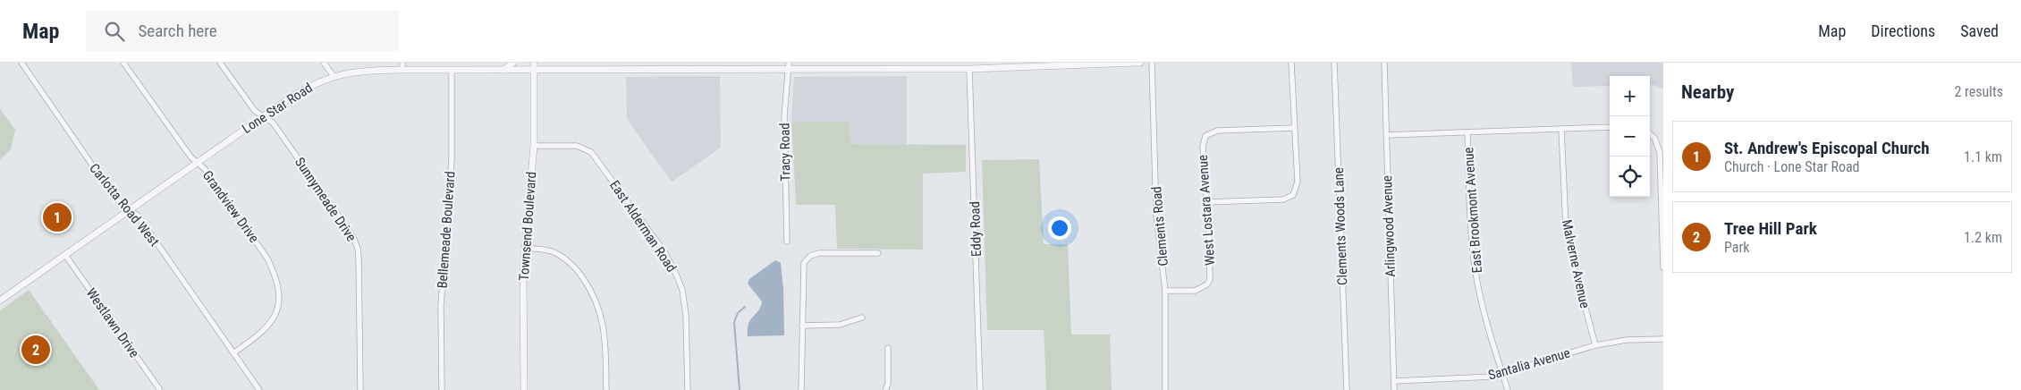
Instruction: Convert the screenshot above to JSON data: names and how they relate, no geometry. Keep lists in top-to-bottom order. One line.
{"streets":{"street":["Lone Star Road","Tracy Road","Sunnymeade Drive","Carlotta Road West","Grandview Drive","West Lostara Avenue","East Brookmont Avenue","Townsend Boulevard","East Alderman Road","Clements Road","Clements Woods Lane","Arlingwood Avenue","Eddy Road","Bellemeade Boulevard","Malverne Avenue","Westlawn Drive","Santalia Avenue"]},"crossings":[["Lone Star Road","Tracy Road"],["Lone Star Road","Sunnymeade Drive"],["Lone Star Road","Carlotta Road West"],["Lone Star Road","Grandview Drive"],["Lone Star Road","Townsend Boulevard"],["Lone Star Road","Eddy Road"],["Lone Star Road","Bellemeade Boulevard"],["Lone Star Road","Westlawn Drive"],["Carlotta Road West","Grandview Drive"],["West Lostara Avenue","Clements Road"],["East Brookmont Avenue","Santalia Avenue"],["Townsend Boulevard","East Alderman Road"],["Arlingwood Avenue","Santalia Avenue"],["Malverne Avenue","Santalia Avenue"]],"page":{"header":"Map","search":"Search here","nav":["Map","Directions","Saved"],"heading":["Nearby","2 results"],"map_buttons":["+","−"],"list":[{"mark":"1","name":"St. Andrew's Episcopal Church","note":"Church · Lone Star Road","value":"1.1 km"},{"mark":"2","name":"Tree Hill Park","note":"Park","value":"1.2 km"}],"pins":["1","2"]}}
